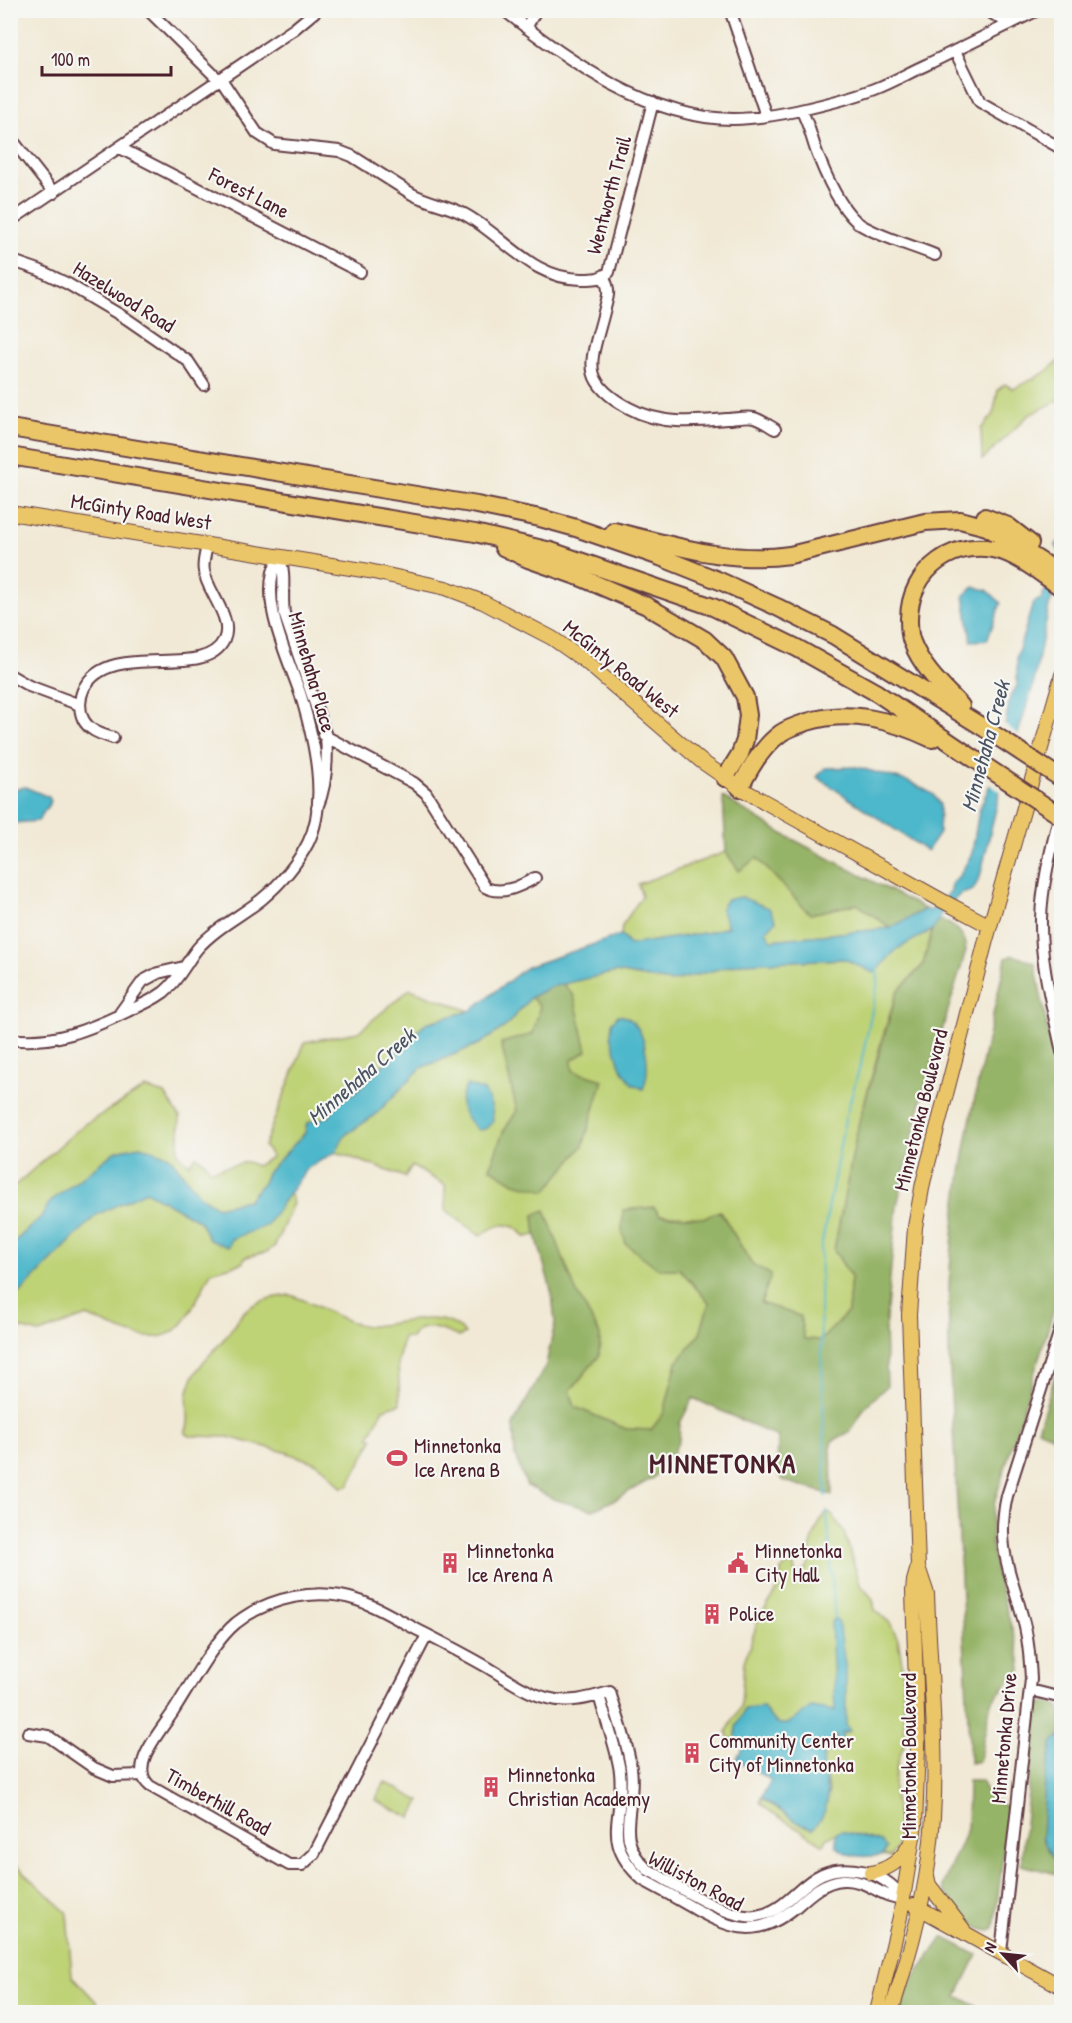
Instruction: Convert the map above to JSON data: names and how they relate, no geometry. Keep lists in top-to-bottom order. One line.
{"streets":{"main road":["McGinty Road West","Minnetonka Boulevard","Williston Road"],"street":["Forest Lane","Wentworth Trail","Hazelwood Road","Minnehaha Place","Minnetonka Drive","Timberhill Road"]},"crossings":[["McGinty Road West","Minnehaha Place"],["McGinty Road West","Minnetonka Boulevard"],["Minnetonka Boulevard","Williston Road"],["Minnetonka Drive","Williston Road"],["Timberhill Road","Williston Road"]],"districts":["MINNETONKA"],"water":["Minnehaha Creek"],"places":{"sports":["Minnetonka Ice Arena B"],"building":["Minnetonka Ice Arena A","Police","Community Center City of Minnetonka","Minnetonka Christian Academy"],"public building":["Minnetonka City Hall"]},"scale_bar":"100 m","north":"top left"}
